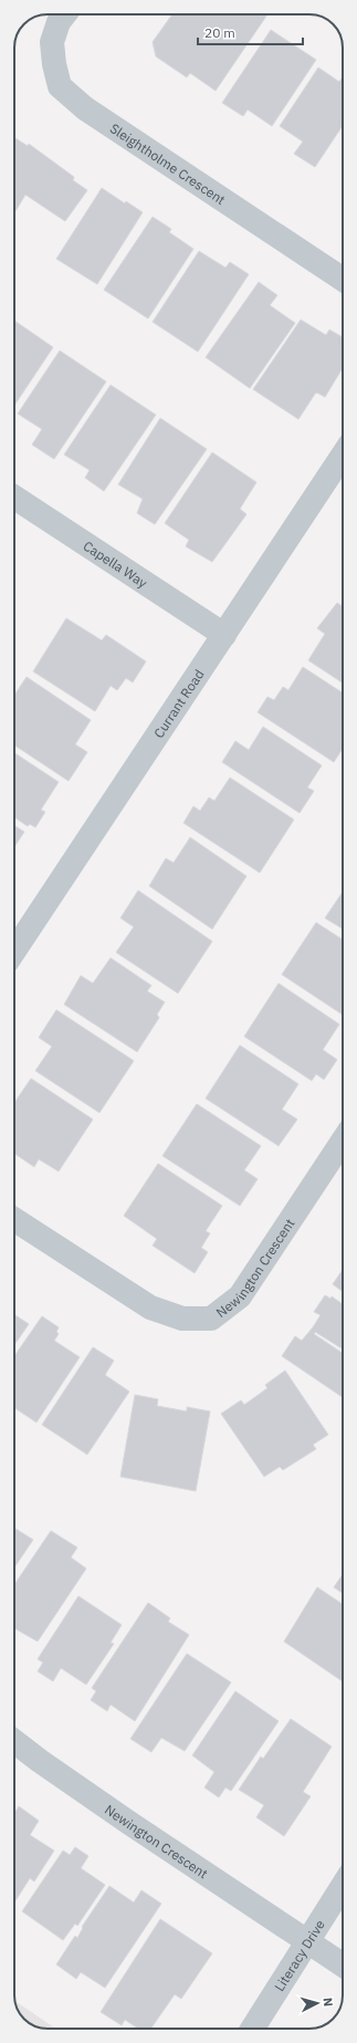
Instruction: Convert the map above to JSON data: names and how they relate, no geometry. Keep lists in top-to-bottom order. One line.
{"streets":{"street":["Sleightholme Crescent","Capella Way","Currant Road","Newington Crescent","Literacy Drive"]},"crossings":[["Capella Way","Currant Road"],["Newington Crescent","Literacy Drive"]],"scale_bar":"20 m","north":"right"}
